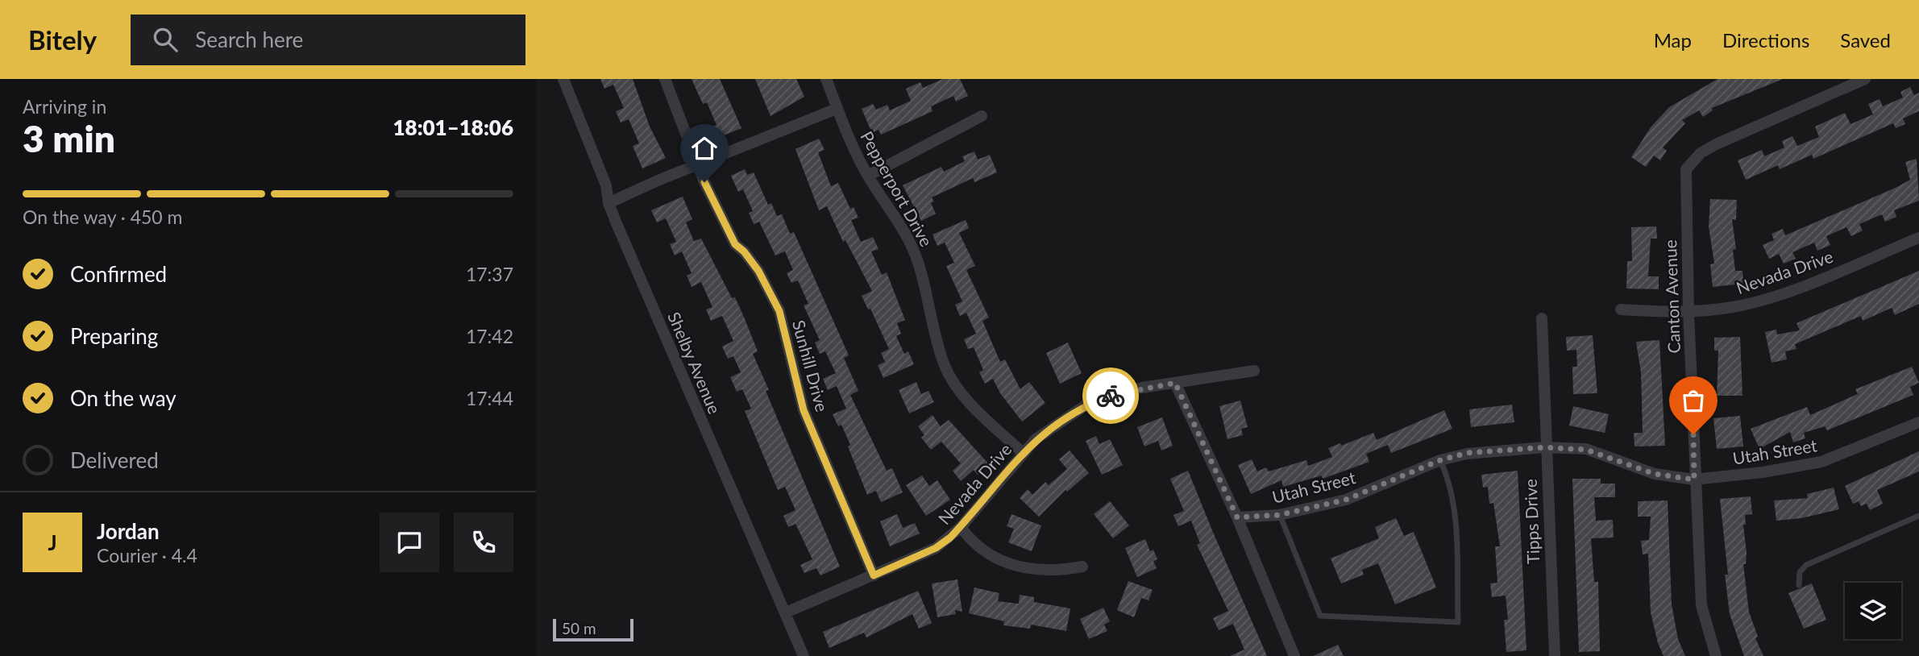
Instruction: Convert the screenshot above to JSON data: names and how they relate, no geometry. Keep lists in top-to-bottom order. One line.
{"streets":{"street":["Pepperport Drive","Nevada Drive","Canton Avenue","Shelby Avenue","Sunhill Drive","Utah Street","Tipps Drive"]},"crossings":[["Pepperport Drive","Nevada Drive"],["Nevada Drive","Canton Avenue"],["Nevada Drive","Shelby Avenue"],["Nevada Drive","Sunhill Drive"],["Canton Avenue","Utah Street"],["Utah Street","Tipps Drive"]],"scale_bar":"50 m","page":{"header":"Bitely","search":"Search here","nav":["Map","Directions","Saved"],"heading":["3 min","Arriving in","18:01–18:06"],"panel":["Jordan","Courier · 4.4"],"bar":"On the way · 450 m","list":[["Confirmed","17:37"],["Preparing","17:42"],["On the way","17:44"],"Delivered"],"round":"J","scale":"50 m"}}
